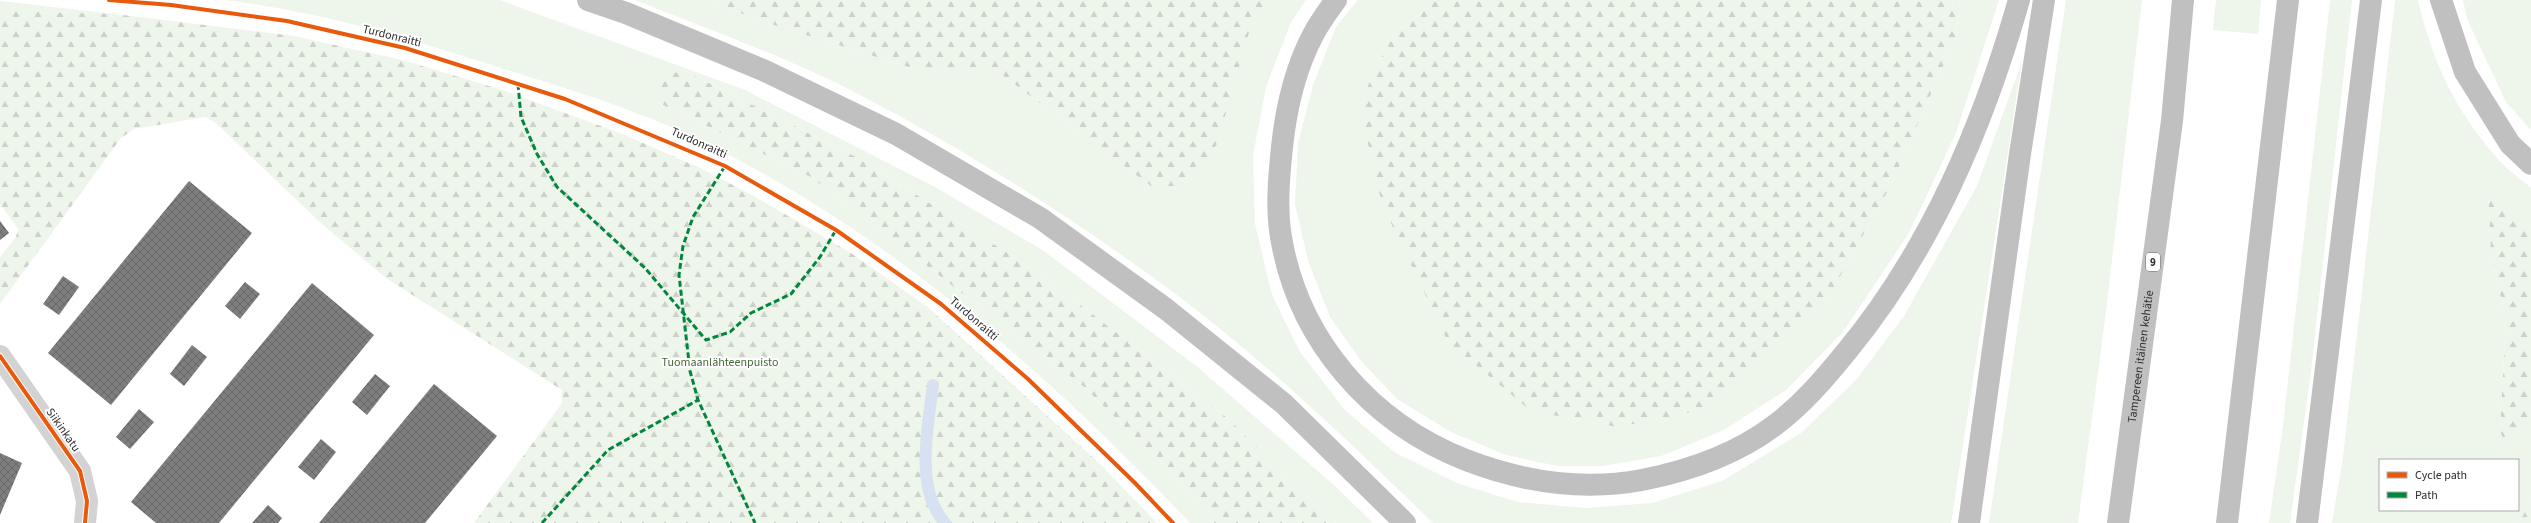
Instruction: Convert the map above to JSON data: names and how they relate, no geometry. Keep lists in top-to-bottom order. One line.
{"streets":{"highway":["9","Tampereen itäinen kehätie"],"street":["Siikinkatu"],"cycle path":["Turdonraitti"]},"parks":["Tuomaanlähteenpuisto"],"legend":["Cycle path","Path"]}
